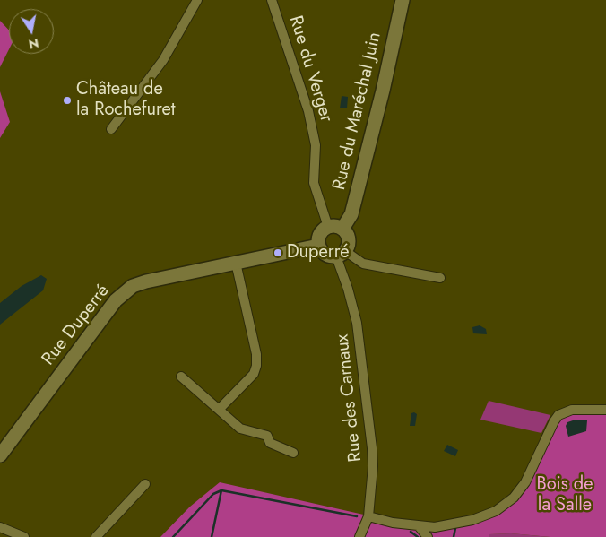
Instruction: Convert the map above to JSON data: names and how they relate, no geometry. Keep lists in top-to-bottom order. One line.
{"streets":{"street":["Rue du Verger","Rue du Maréchal Juin","Rue Duperré","Rue des Carnaux"]},"crossings":[["Rue du Verger","Rue du Maréchal Juin"],["Rue du Verger","Rue Duperré"],["Rue du Verger","Rue des Carnaux"],["Rue du Maréchal Juin","Rue Duperré"],["Rue du Maréchal Juin","Rue des Carnaux"],["Rue Duperré","Rue des Carnaux"]],"parks":["Bois de la Salle"],"places":["Château de la Rochefuret","Duperré"],"north":"bottom"}
